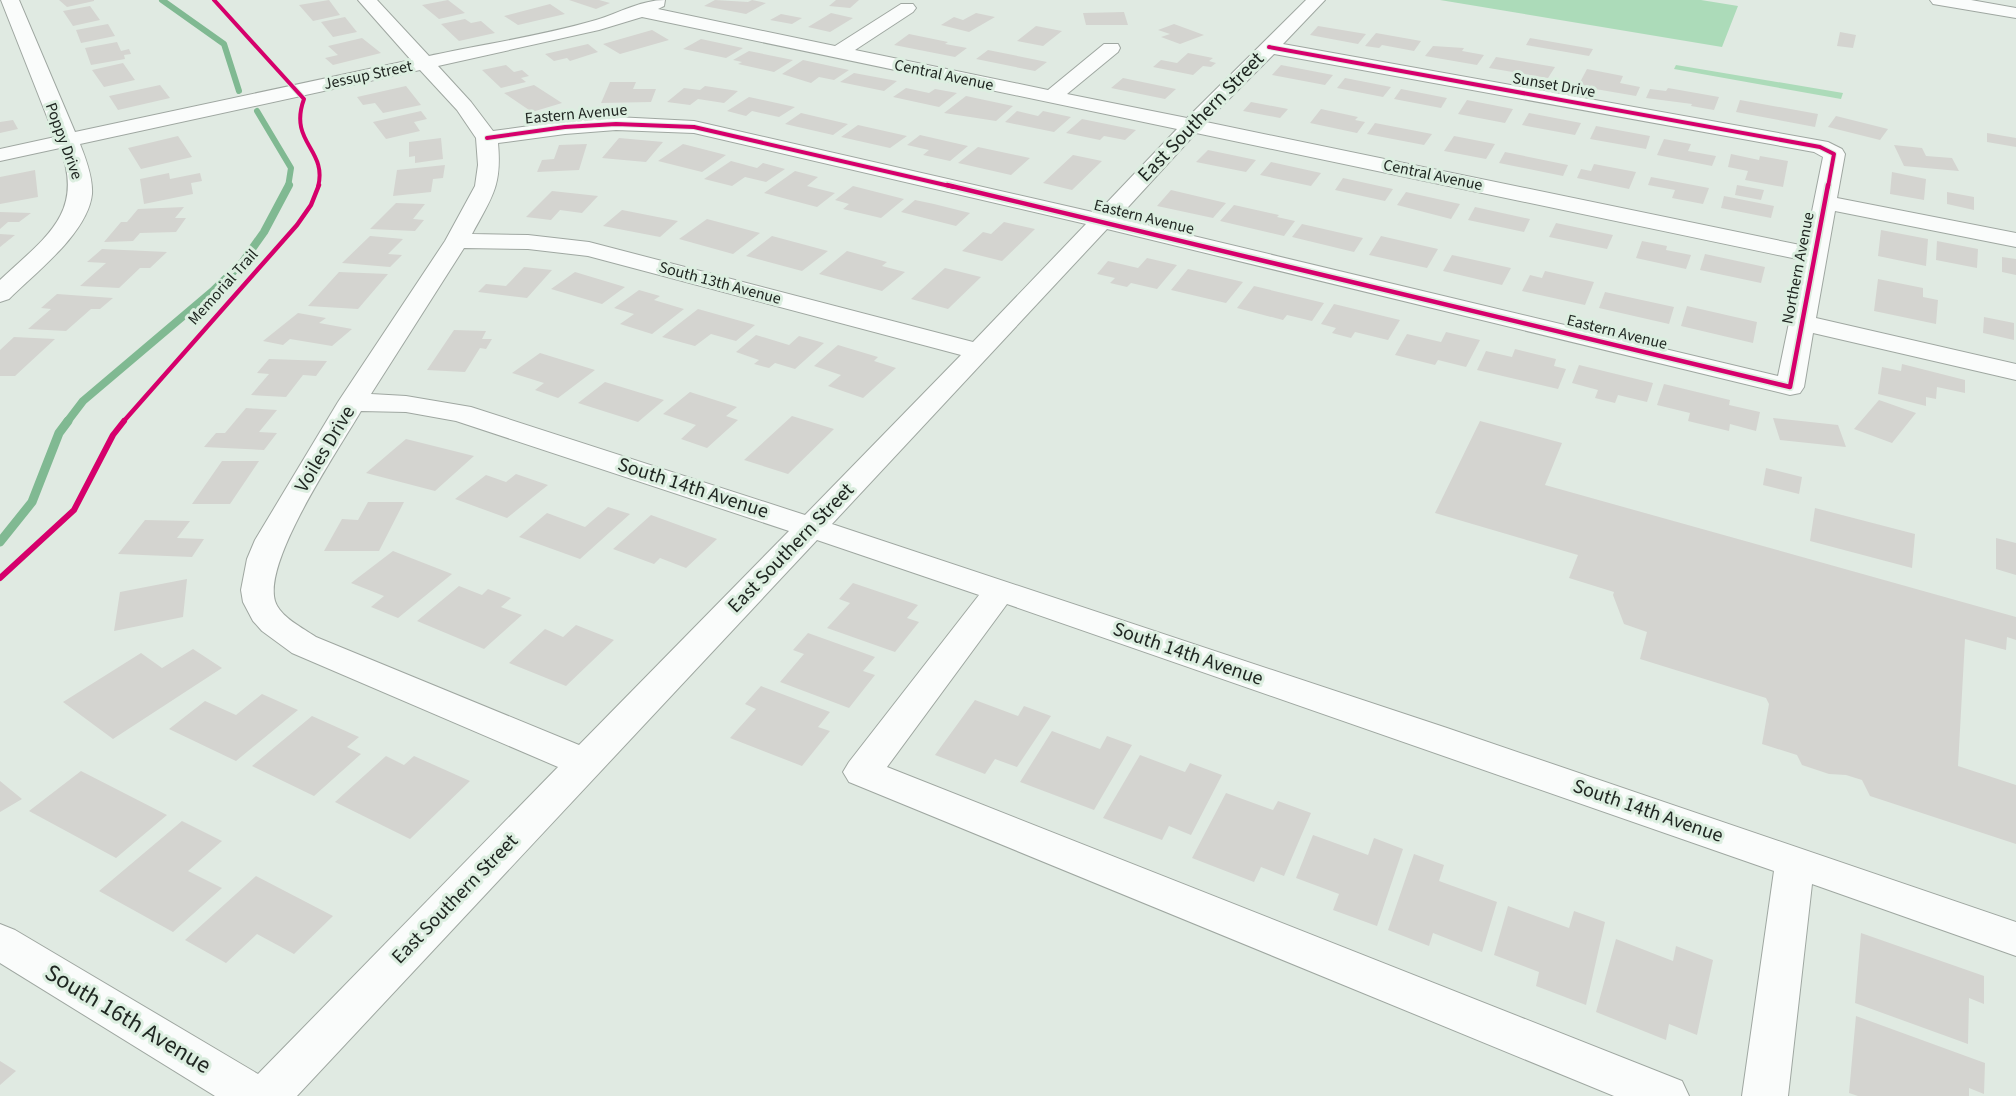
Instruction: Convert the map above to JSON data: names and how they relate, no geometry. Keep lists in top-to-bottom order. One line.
{"streets":{"street":["Jessup Street","Central Avenue","Sunset Drive","Eastern Avenue","East Southern Street","Poppy Drive","Northern Avenue","South 13th Avenue","Voiles Drive","South 14th Avenue","South 16th Avenue"],"cycle path":["Memorial Trail"]},"crossings":[["Jessup Street","Central Avenue"],["Jessup Street","Poppy Drive"],["Central Avenue","East Southern Street"],["Central Avenue","Northern Avenue"],["Sunset Drive","East Southern Street"],["Sunset Drive","Northern Avenue"],["Eastern Avenue","East Southern Street"],["Eastern Avenue","Northern Avenue"],["Eastern Avenue","Voiles Drive"],["East Southern Street","South 13th Avenue"],["East Southern Street","Voiles Drive"],["East Southern Street","South 14th Avenue"],["South 13th Avenue","Voiles Drive"],["Voiles Drive","South 14th Avenue"]]}
